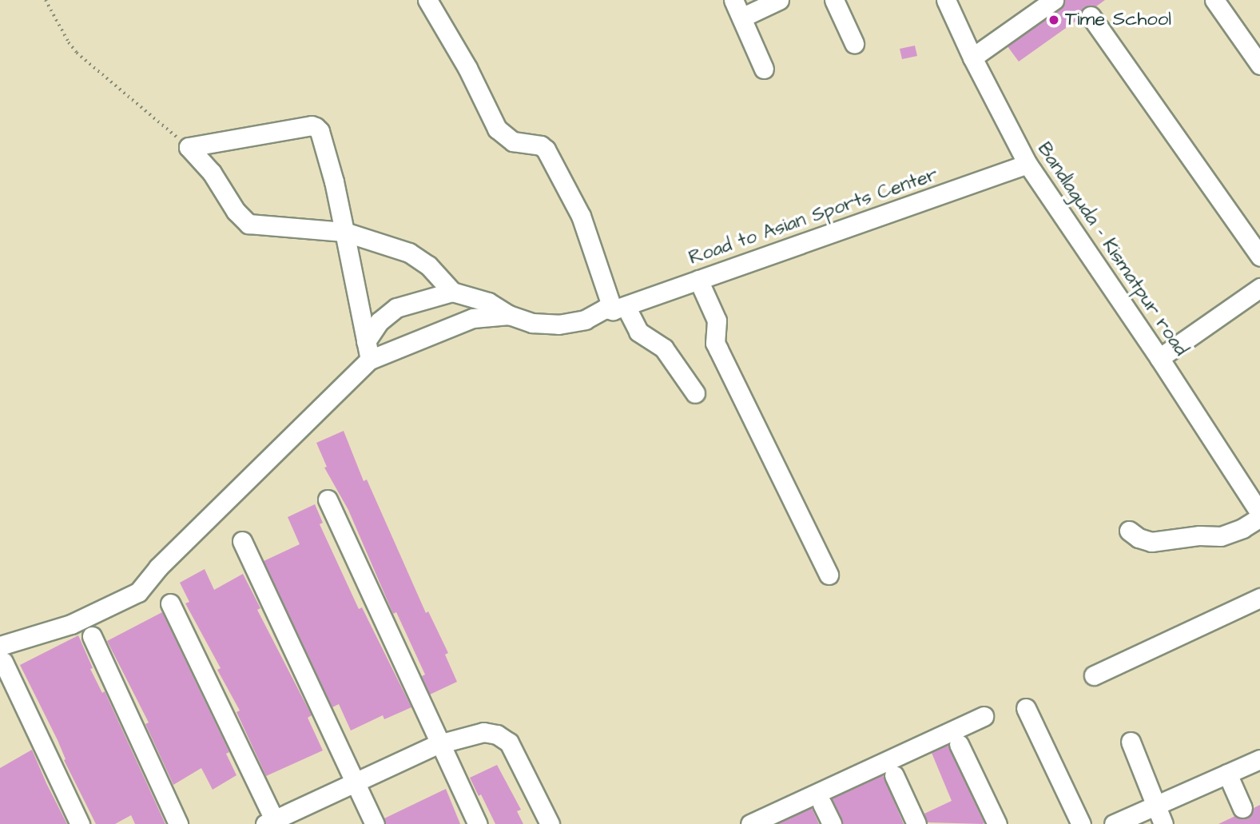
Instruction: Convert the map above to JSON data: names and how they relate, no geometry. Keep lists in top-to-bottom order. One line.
{"streets":{"street":["Road to Asian Sports Center","Bandlaguda - Kismatpur road"]},"crossings":[["Road to Asian Sports Center","Bandlaguda - Kismatpur road"]],"places":["Time School"]}
